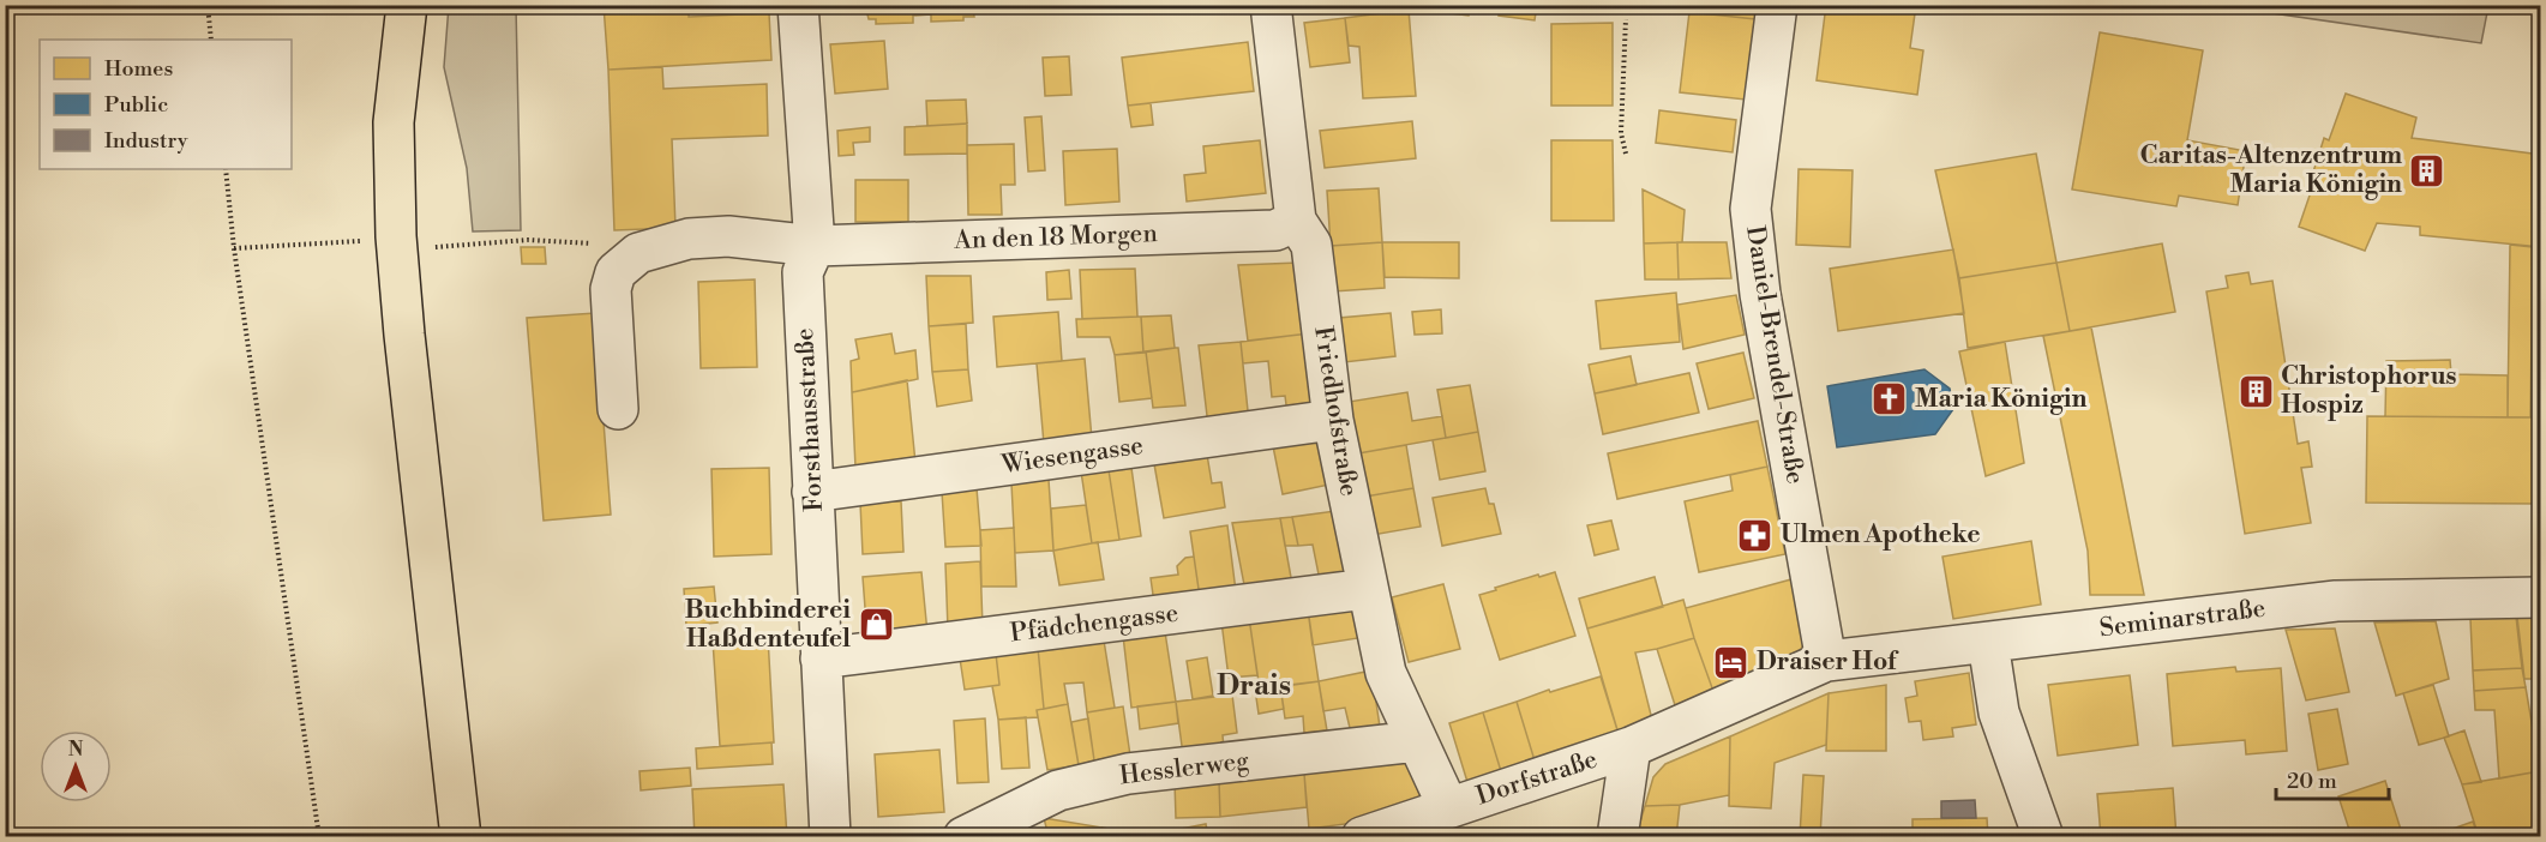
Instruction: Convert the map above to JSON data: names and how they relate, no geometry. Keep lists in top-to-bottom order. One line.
{"streets":{"street":["An den 18 Morgen","Daniel-Brendel-Straße","Friedhofstraße","Forsthausstraße","Wiesengasse","Seminarstraße","Pfädchengasse","Hesslerweg","Dorfstraße"]},"crossings":[["An den 18 Morgen","Friedhofstraße"],["An den 18 Morgen","Forsthausstraße"],["Daniel-Brendel-Straße","Seminarstraße"],["Daniel-Brendel-Straße","Dorfstraße"],["Friedhofstraße","Wiesengasse"],["Friedhofstraße","Pfädchengasse"],["Friedhofstraße","Hesslerweg"],["Friedhofstraße","Dorfstraße"],["Forsthausstraße","Wiesengasse"],["Forsthausstraße","Pfädchengasse"],["Seminarstraße","Dorfstraße"]],"districts":["Drais"],"places":{"building":["Caritas-Altenzentrum Maria Königin","Christophorus Hospiz"],"church":["Maria Königin"],"pharmacy":["Ulmen Apotheke"],"shop":["Buchbinderei Haßdenteufel"],"hotel":["Draiser Hof"]},"legend":["Homes","Public","Industry"],"scale_bar":"20 m","north":"top"}
